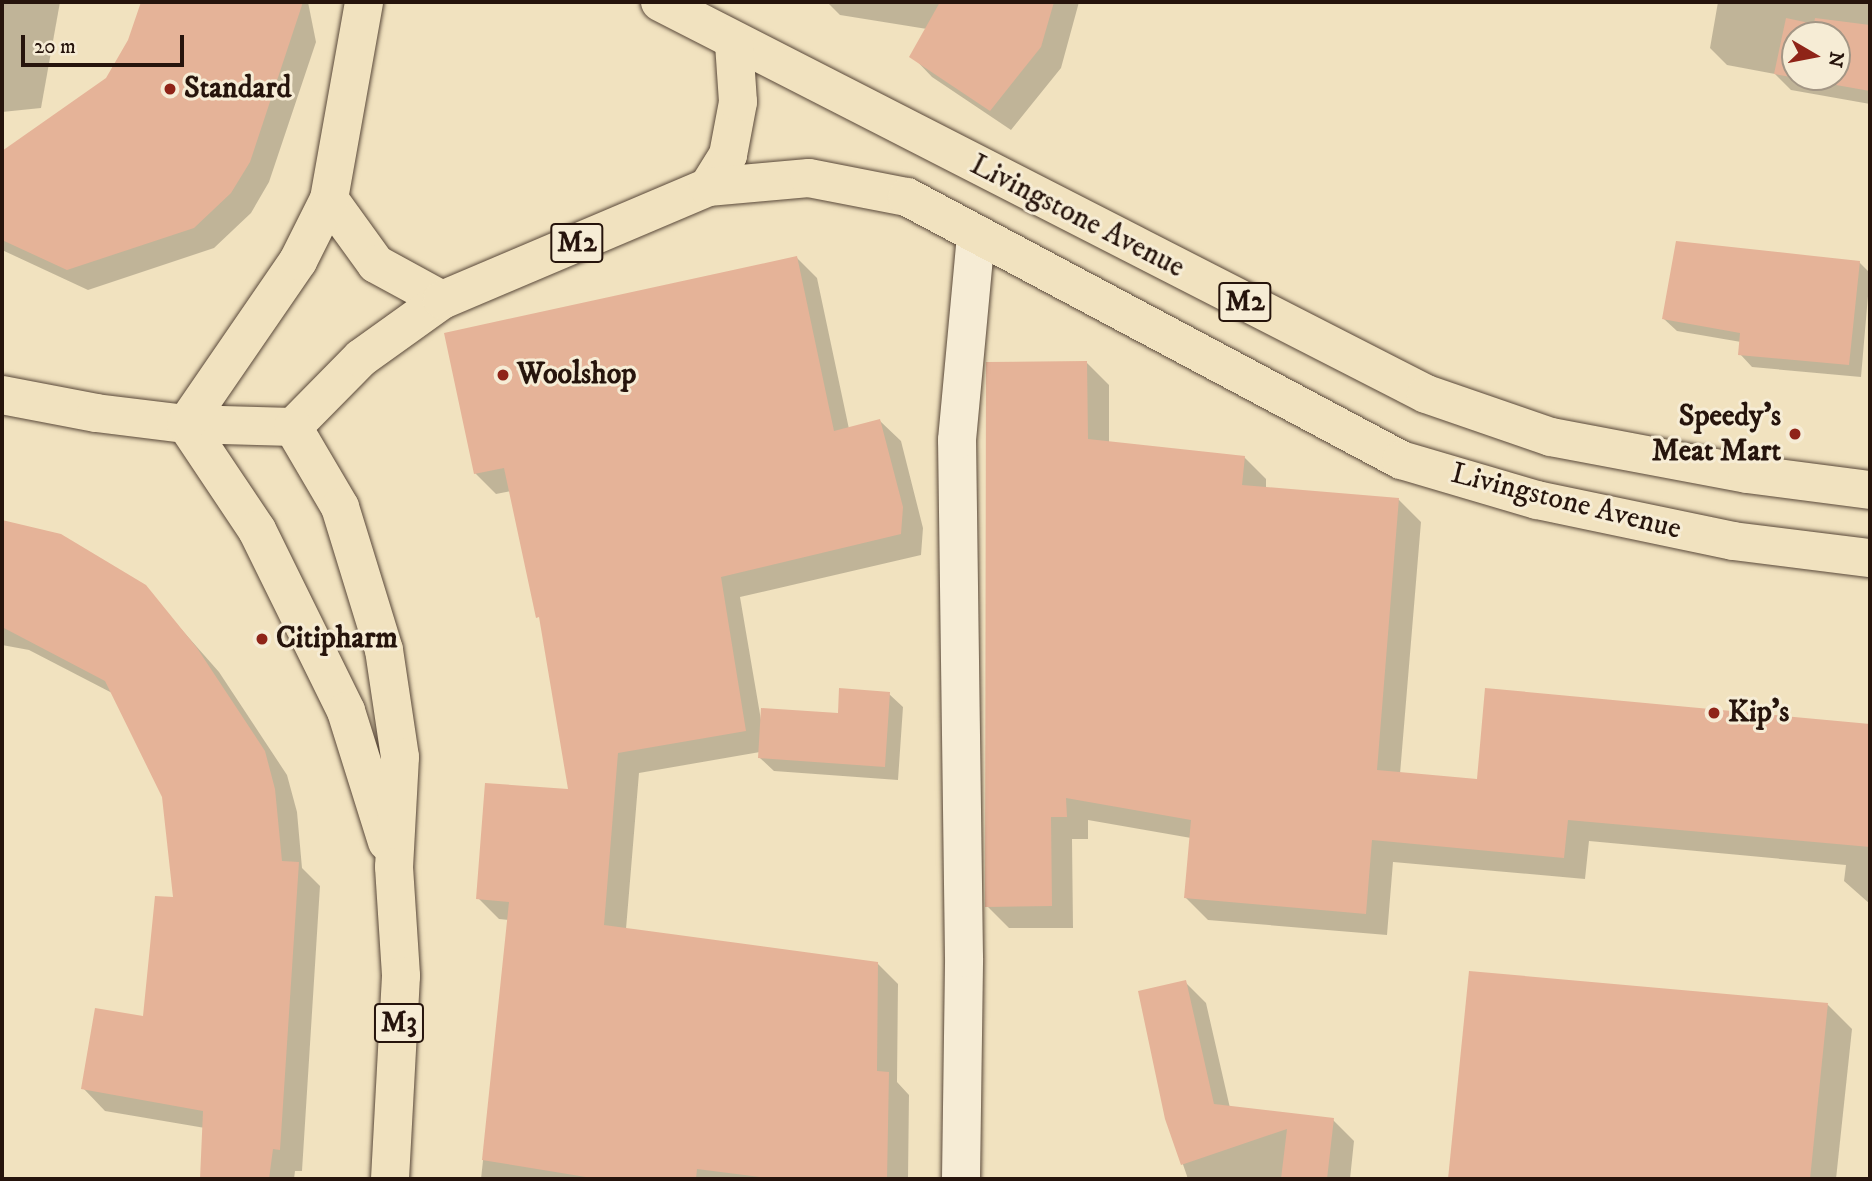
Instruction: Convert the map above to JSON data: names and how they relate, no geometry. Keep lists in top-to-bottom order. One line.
{"streets":{"highway":["Livingstone Avenue","M2","M3"]},"crossings":[["Livingstone Avenue","M2"],["M2","M3"]],"places":["Standard","Woolshop","Speedy's Meat Mart","Citipharm","Kip’s"],"scale_bar":"20 m","north":"right"}
